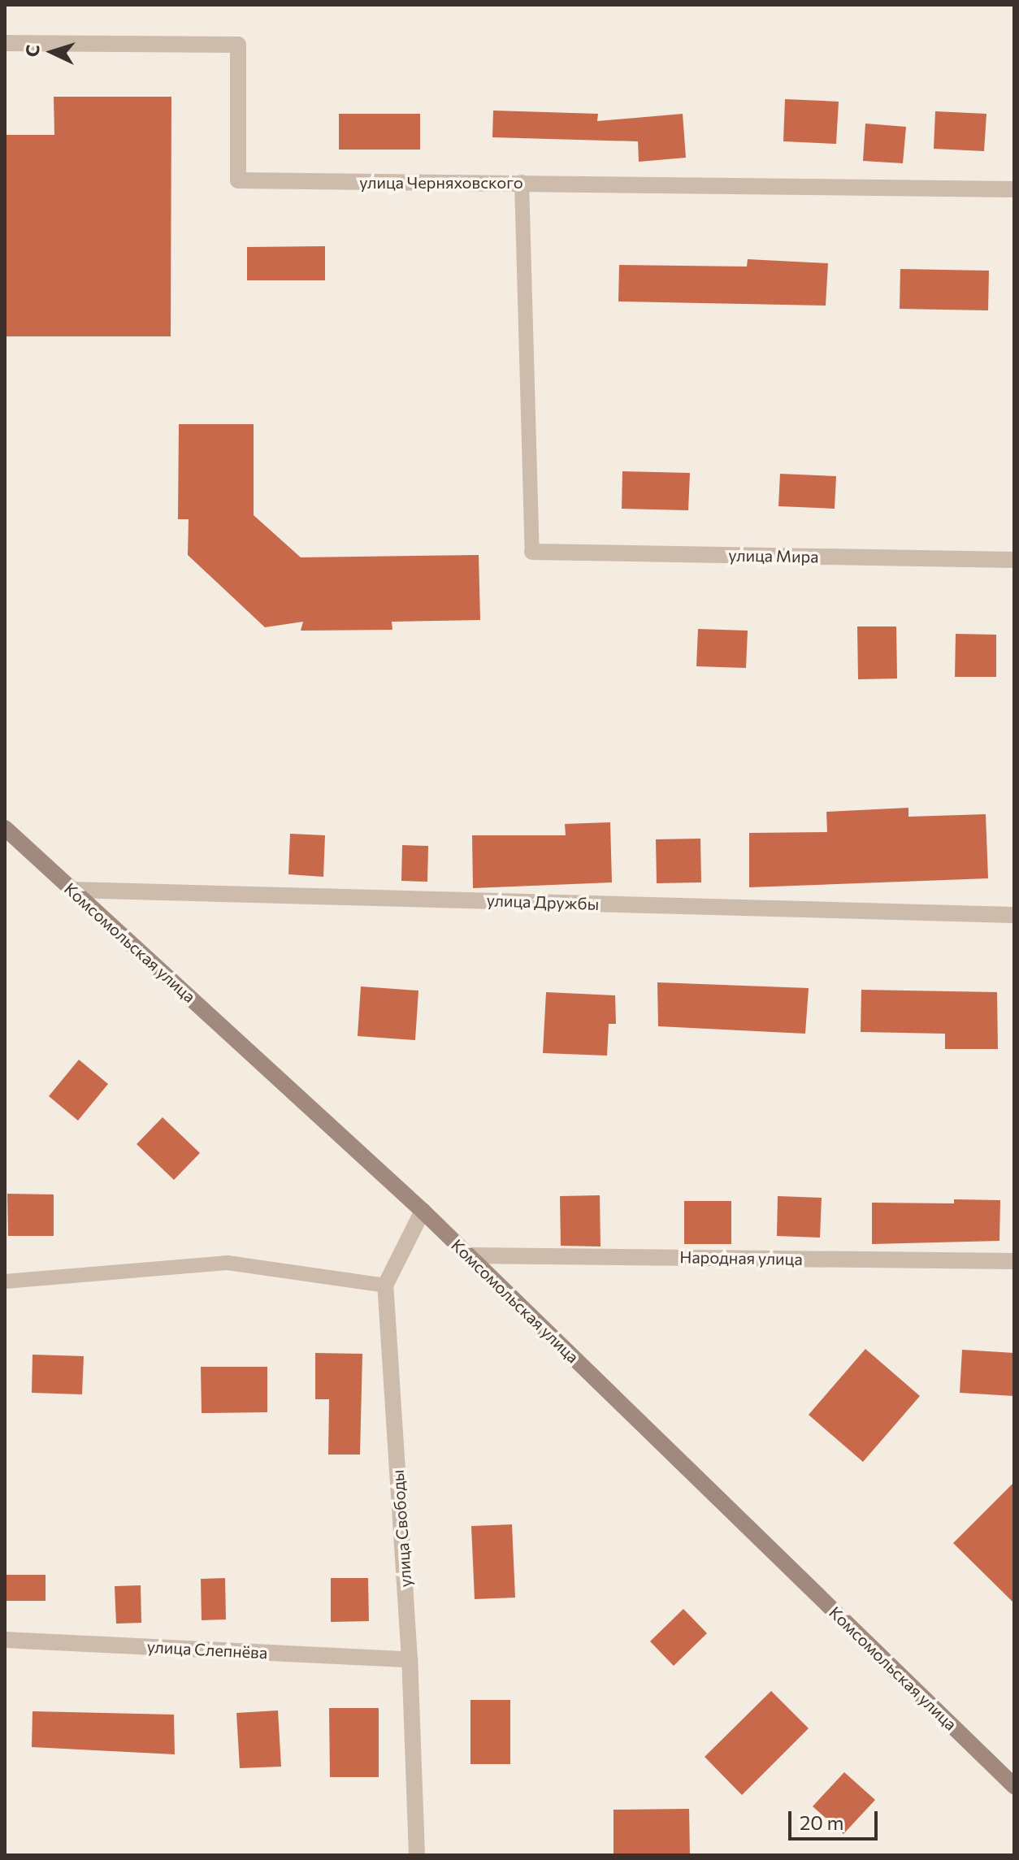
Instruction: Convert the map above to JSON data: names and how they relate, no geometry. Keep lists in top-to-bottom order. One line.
{"streets":{"main road":["Комсомольская улица"],"street":["улица Черняховского","улица Мира","улица Дружбы","Народная улица","улица Свободы","улица Слепнёва"]},"crossings":[["улица Дружбы","Комсомольская улица"],["Комсомольская улица","Народная улица"],["улица Свободы","улица Слепнёва"]],"scale_bar":"20 m","north":"left"}
